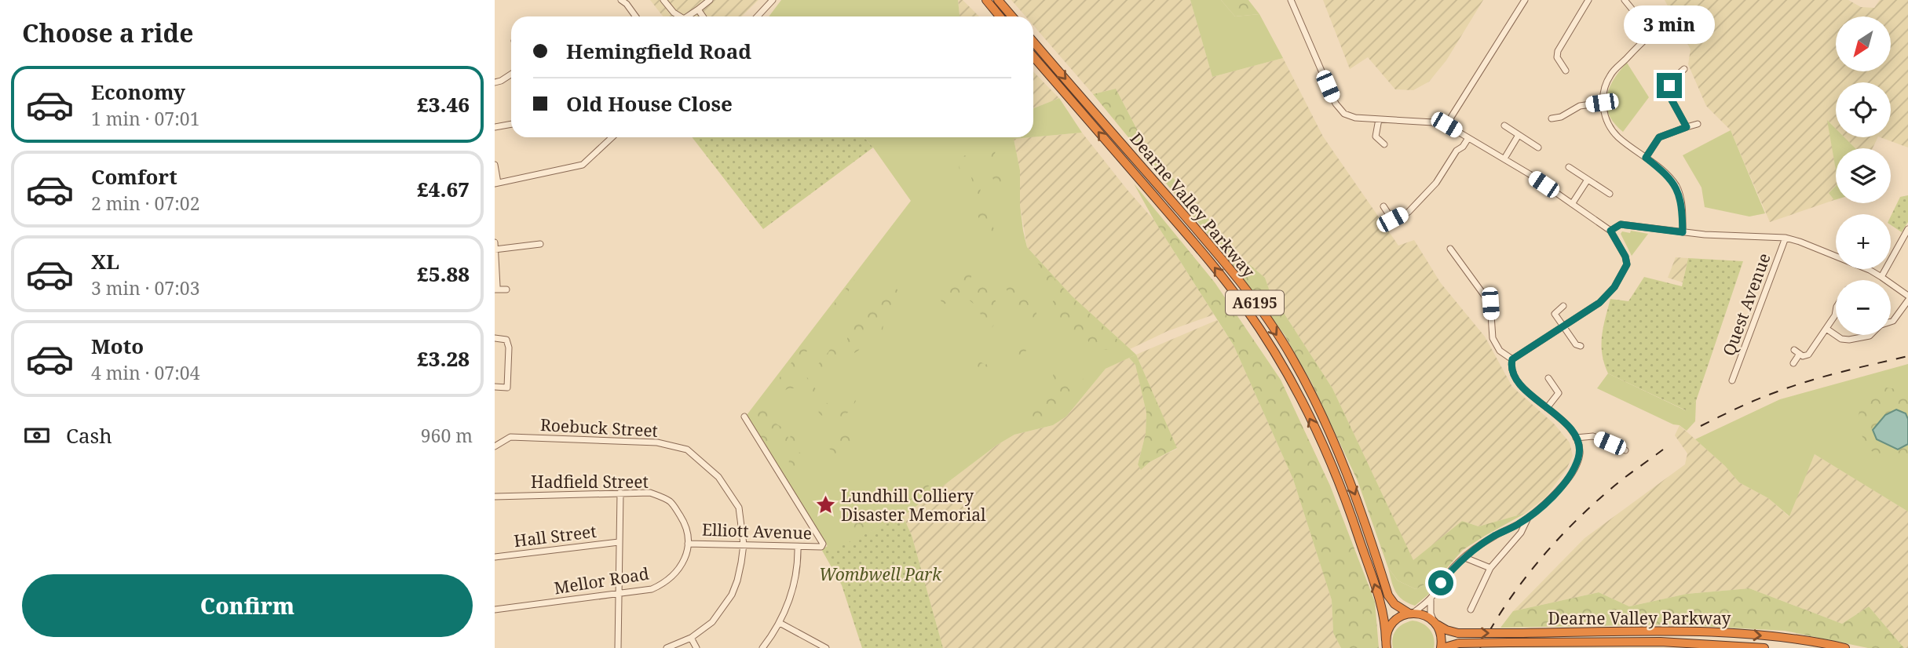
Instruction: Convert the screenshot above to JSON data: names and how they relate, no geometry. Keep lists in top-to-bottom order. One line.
{"streets":{"highway":["Dearne Valley Parkway","A6195"],"street":["Quest Avenue","Roebuck Street","Hadfield Street","Elliott Avenue","Hall Street","Mellor Road"]},"crossings":[["Dearne Valley Parkway","A6195"],["Roebuck Street","Elliott Avenue"],["Hadfield Street","Elliott Avenue"],["Hadfield Street","Mellor Road"],["Elliott Avenue","Mellor Road"]],"parks":["Wombwell Park"],"places":{"place":["Lundhill Colliery Disaster Memorial"]},"north":"bottom left","page":{"heading":"Choose a ride","bubble":"3 min","map_buttons":["+","−"],"banner":["Hemingfield Road","Old House Close"],"list":[{"name":"Economy","note":"1 min · 07:01","value":"£3.46"},{"name":"Comfort","note":"2 min · 07:02","value":"£4.67"},{"name":"XL","note":"3 min · 07:03","value":"£5.88"},{"name":"Moto","note":"4 min · 07:04","value":"£3.28"}],"pay":["Cash","960 m"],"buttons":"Confirm"}}
